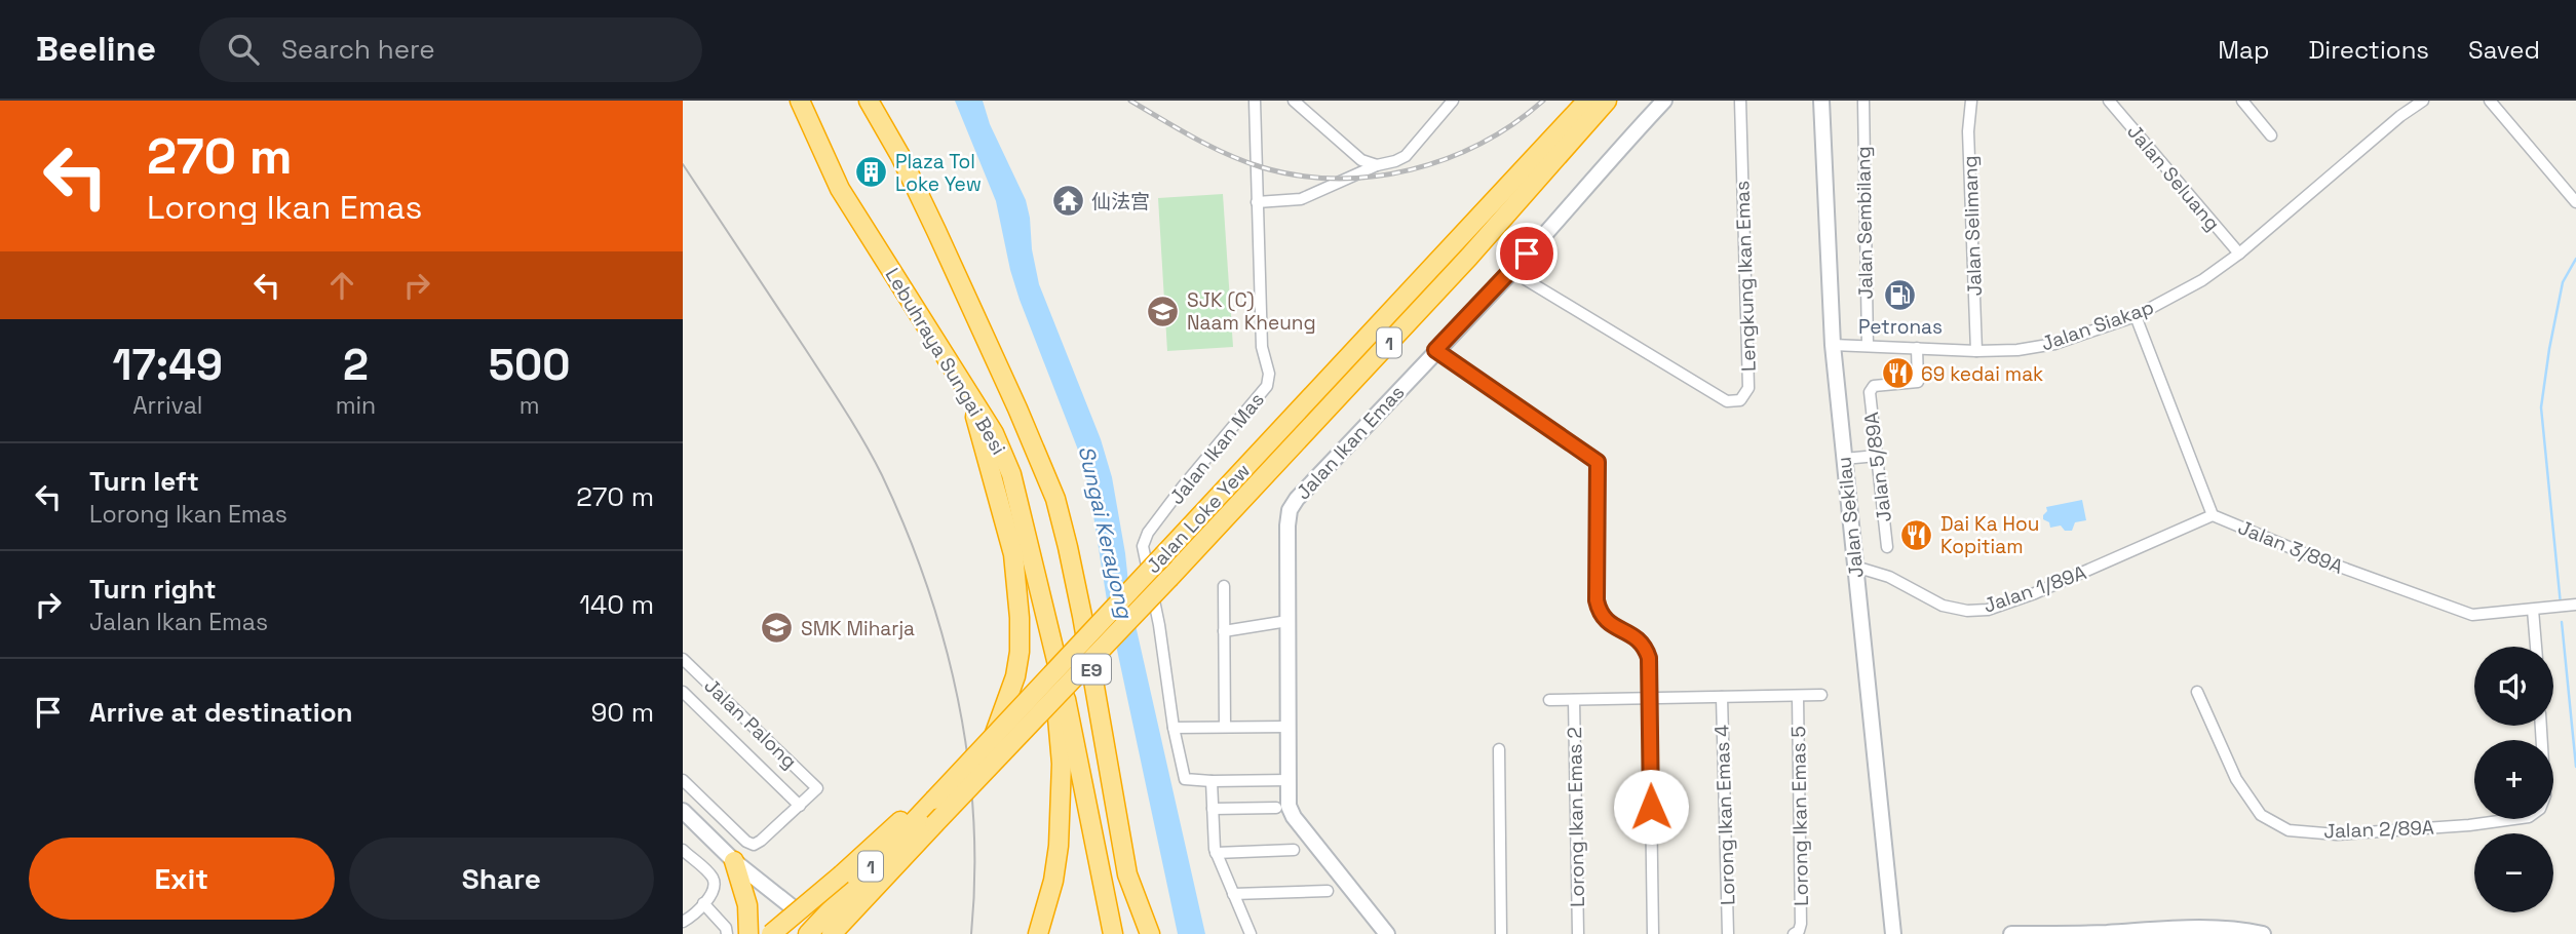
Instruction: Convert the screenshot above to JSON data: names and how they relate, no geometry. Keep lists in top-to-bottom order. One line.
{"streets":{"highway":["1","Lebuhraya Sungai Besi","Jalan Loke Yew","E9"],"street":["Jalan Seluang","Jalan Sembilang","Jalan Selimang","Lengkung Ikan Emas","Jalan Siakap","Jalan Ikan Emas","Jalan Ikan Mas","Jalan 5/89A","Jalan Sekilau","Jalan 3/89A","Jalan 1/89A","Jalan Palong","Lorong Ikan Emas 4","Lorong Ikan Emas 5","Lorong Ikan Emas 2","Jalan 2/89A"]},"crossings":[["Jalan Seluang","Jalan Siakap"],["Jalan Sembilang","Jalan Siakap"],["Jalan Selimang","Jalan Siakap"],["Lengkung Ikan Emas","Jalan Ikan Emas"],["Jalan Siakap","Jalan 5/89A"],["Jalan Siakap","Jalan Sekilau"],["Jalan Siakap","Jalan 3/89A"],["Jalan Sekilau","Jalan 1/89A"],["Jalan 3/89A","Jalan 1/89A"]],"water":["Sungai Kerayong"],"places":{"building":["Plaza Tol Loke Yew"],"temple":["仙法宫"],"fuel station":["Petronas"],"school or university":["SJK (C) Naam Kheung","SMK Miharja"],"restaurant":["69 kedai mak","Dai Ka Hou Kopitiam"]},"page":{"header":"Beeline","search":"Search here","nav":["Map","Directions","Saved"],"turn":["270 m","Lorong Ikan Emas"],"eta":["17:49","Arrival","2","min","500","m"],"list":[{"name":"Turn left","note":"Lorong Ikan Emas","value":"270 m"},{"name":"Turn right","note":"Jalan Ikan Emas","value":"140 m"},{"name":"Arrive at destination","value":"90 m"}],"map_buttons":["+","−"],"buttons":["Exit","Share"]}}
